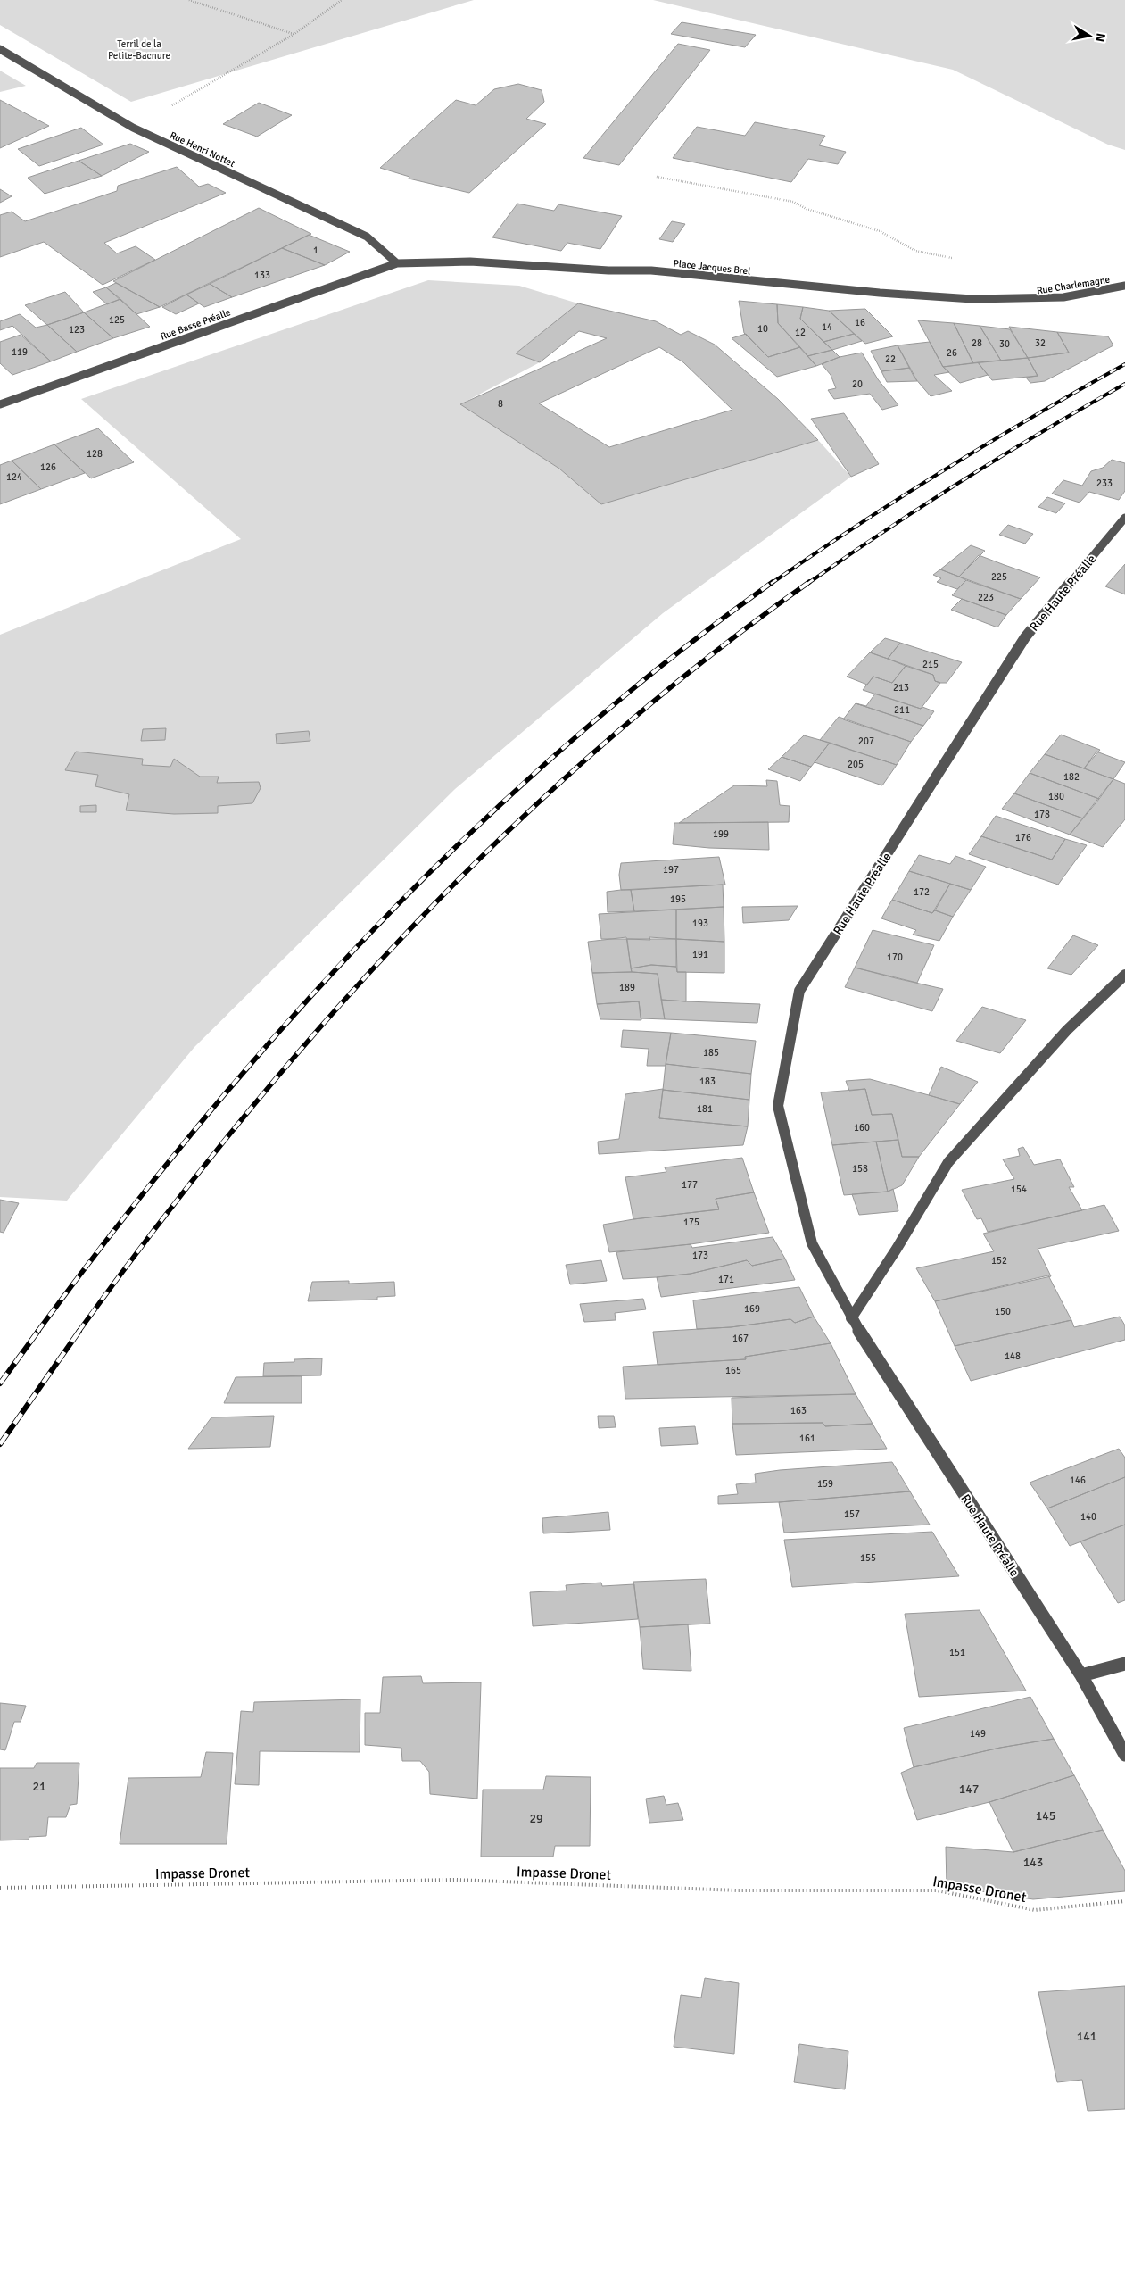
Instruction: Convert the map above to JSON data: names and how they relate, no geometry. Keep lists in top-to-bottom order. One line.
{"streets":{"street":["Rue Henri Nottet","Place Jacques Brel","Rue Charlemagne","Rue Basse Préalle","Rue Haute Préalle"],"path":["Impasse Dronet"]},"crossings":[["Rue Henri Nottet","Place Jacques Brel"],["Rue Henri Nottet","Rue Basse Préalle"],["Place Jacques Brel","Rue Charlemagne"],["Place Jacques Brel","Rue Basse Préalle"]],"parks":["Terril de la Petite-Bacnure"],"house_numbers":["1","133","125","16","14","10","123","12","28","32","30","119","26","22","20","8","128","126","124","233","225","223","215","213","211","207","205","182","180","178","199","176","197","172","195","193","191","170","189","185","183","181","160","158","177","154","175","173","152","171","169","150","167","148","165","163","161","146","159","157","140","155","151","149","21","147","145","29","143","141"],"north":"right"}
